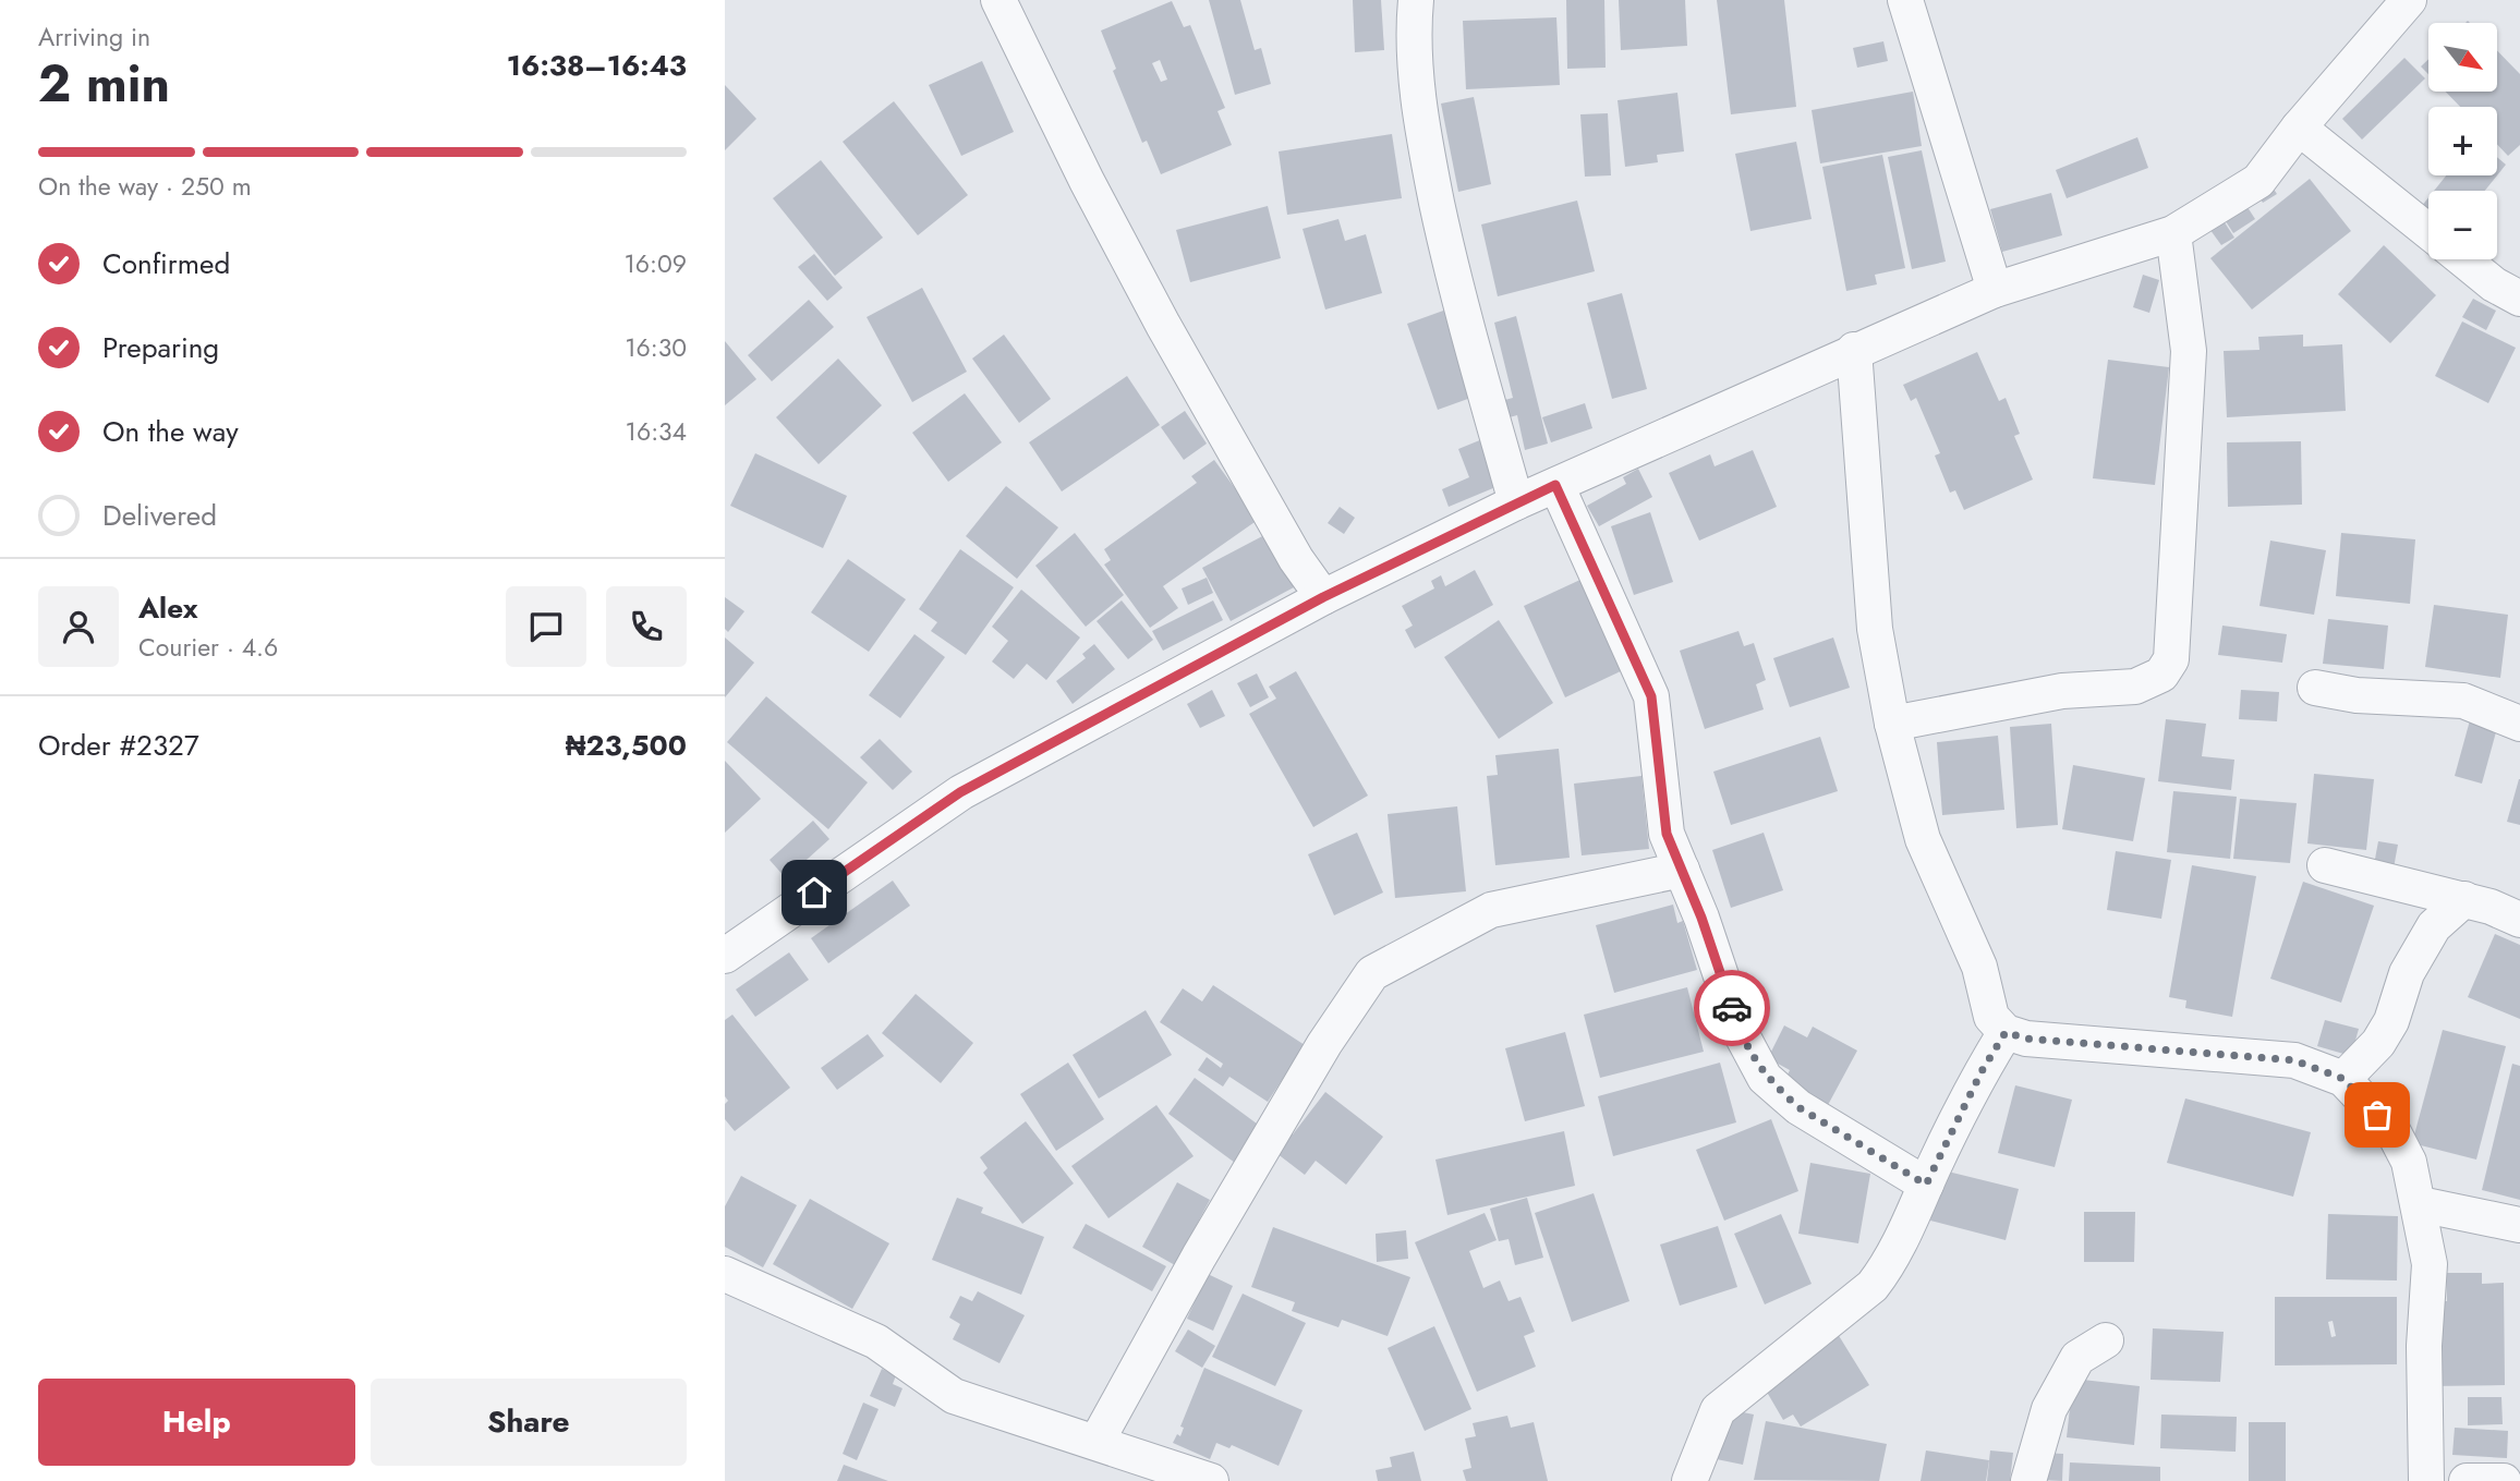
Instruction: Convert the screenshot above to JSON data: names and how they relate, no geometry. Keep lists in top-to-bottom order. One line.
{"north":"bottom right","page":{"heading":["2 min","Arriving in","16:38–16:43"],"panel":["Alex","Courier · 4.6","Order #2327","₦23,500"],"map_buttons":["+","−"],"bar":"On the way · 250 m","list":[["Confirmed","16:09"],["Preparing","16:30"],["On the way","16:34"],"Delivered"],"buttons":["Help","Share"]}}
